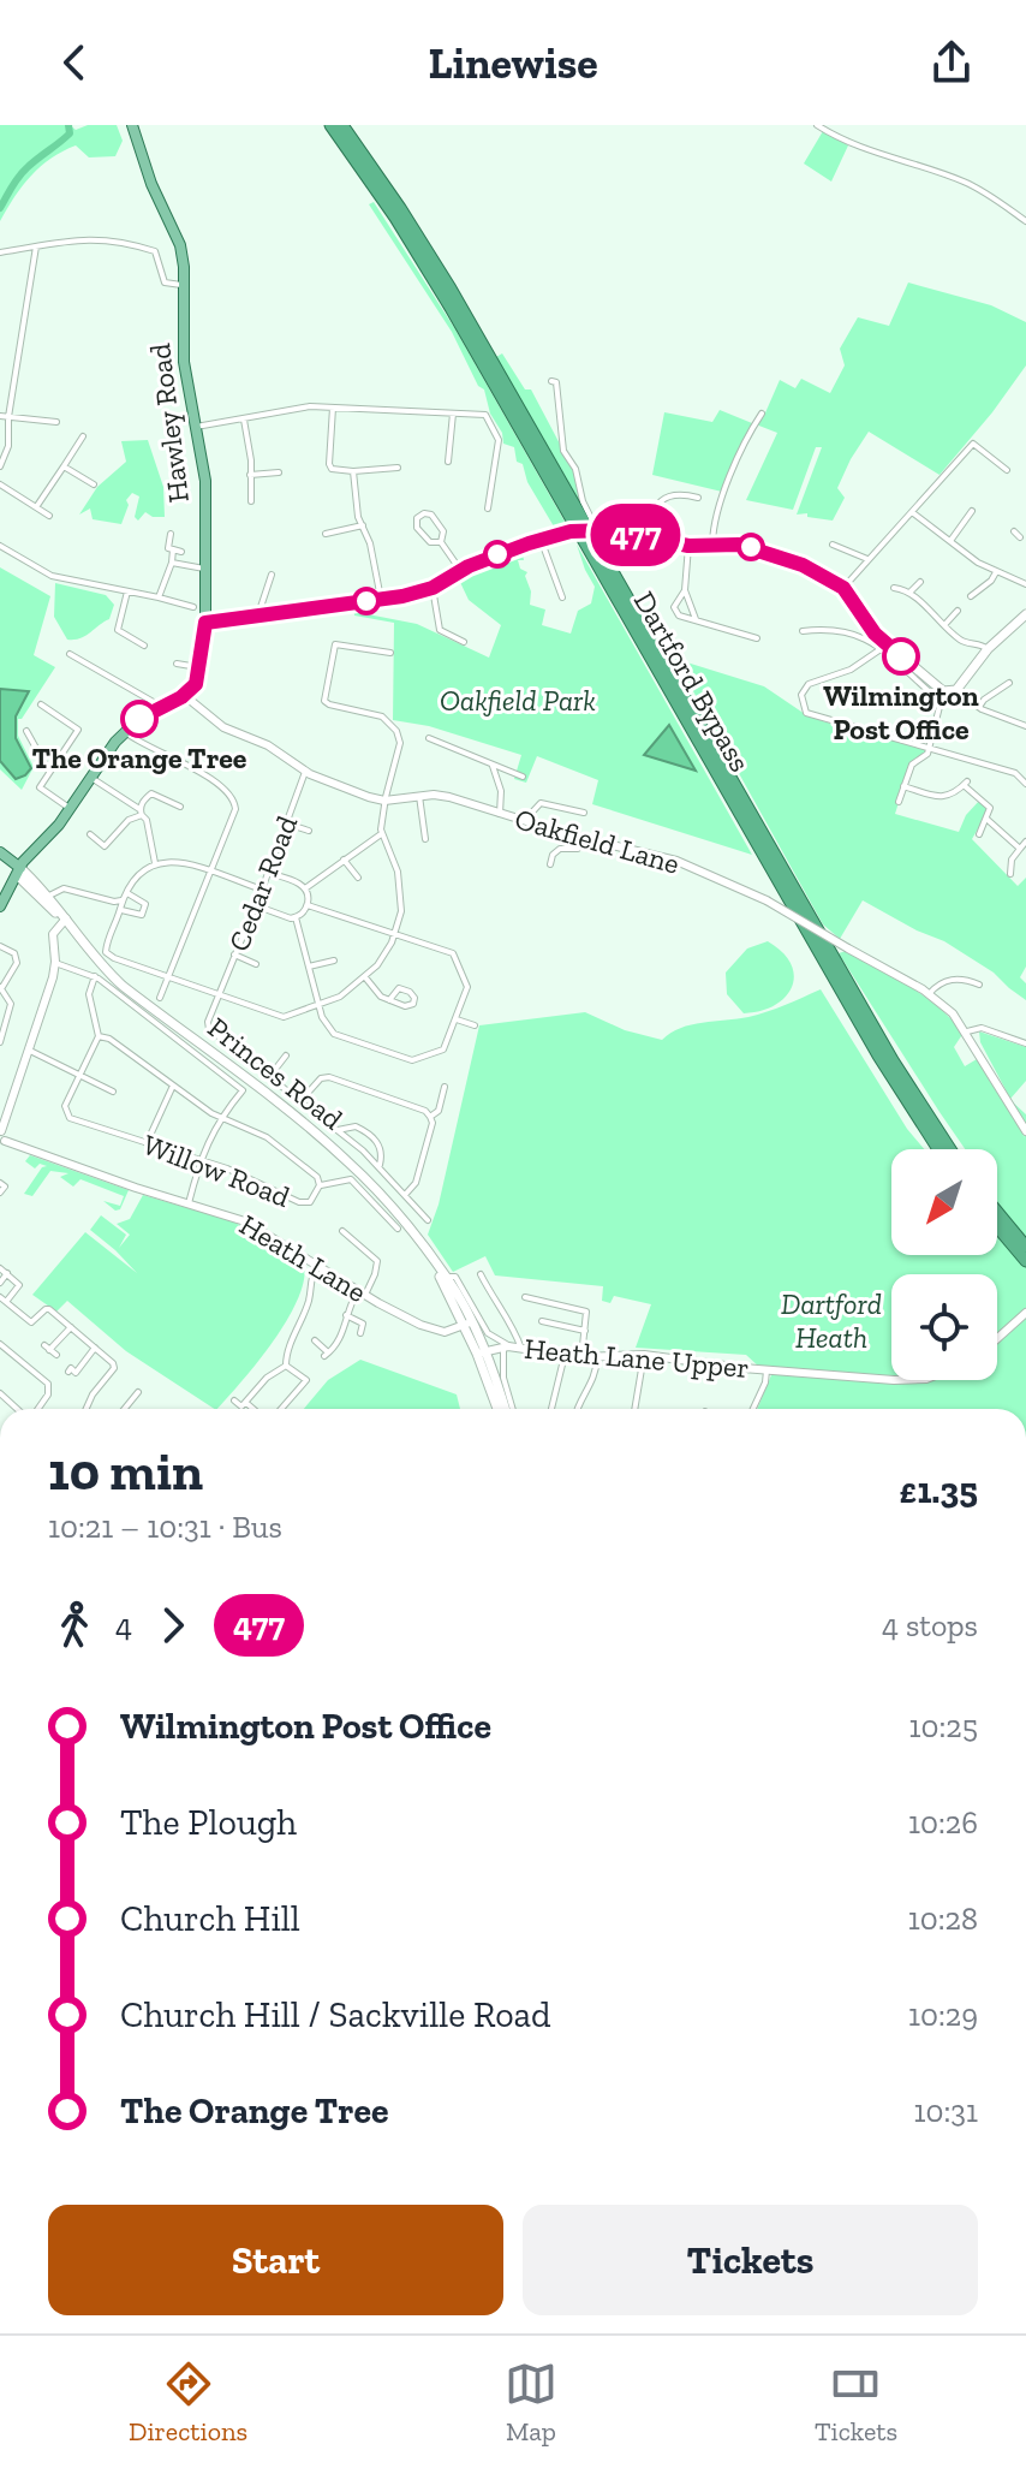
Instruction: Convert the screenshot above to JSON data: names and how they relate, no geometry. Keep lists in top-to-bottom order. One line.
{"streets":{"highway":["Dartford Bypass"],"main road":["Hawley Road","Princes Road"],"street":["Oakfield Lane","Cedar Road","Willow Road","Heath Lane","Heath Lane Upper"]},"crossings":[["Oakfield Lane","Cedar Road"],["Princes Road","Heath Lane"],["Princes Road","Heath Lane Upper"]],"parks":["Oakfield Park","Dartford Heath"],"places":["Wilmington Post Office","The Orange Tree"],"lines":["bus line 477"],"north":"bottom left","page":{"header":"Linewise","on_map":"477","heading":["10 min","10:21 – 10:31 · Bus","£1.35"],"legs":["4","477","4 stops"],"list":[{"name":"Wilmington Post Office","value":"10:25"},{"name":"The Plough","value":"10:26"},{"name":"Church Hill","value":"10:28"},{"name":"Church Hill / Sackville Road","value":"10:29"},{"name":"The Orange Tree","value":"10:31"}],"buttons":["Start","Tickets"],"tabs":["Directions","Map","Tickets"]}}
